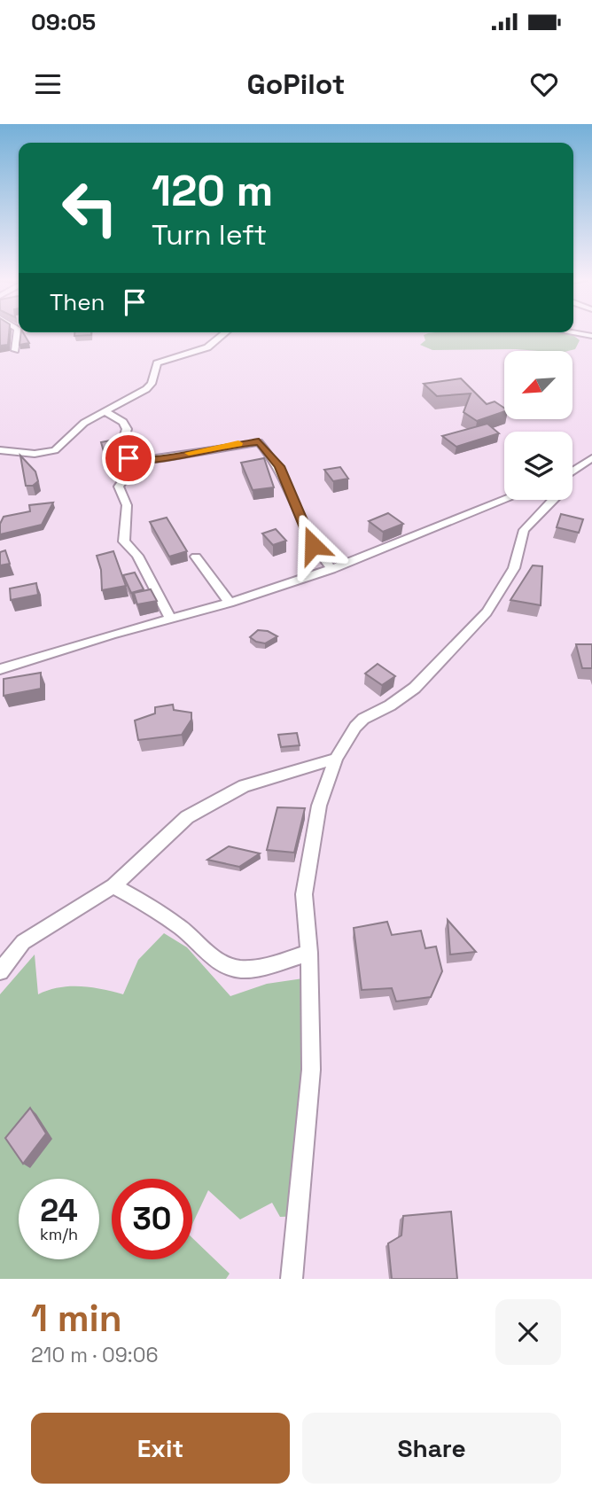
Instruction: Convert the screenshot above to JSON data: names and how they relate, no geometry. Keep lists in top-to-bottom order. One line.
{"north":"bottom left","page":{"status":"09:05","header":"GoPilot","turn":["120 m","Turn left"],"then":"Then","speed":"24 km/h","limit":"30","heading":["1 min","210 m · 09:06"],"buttons":["Exit","Share"]}}
